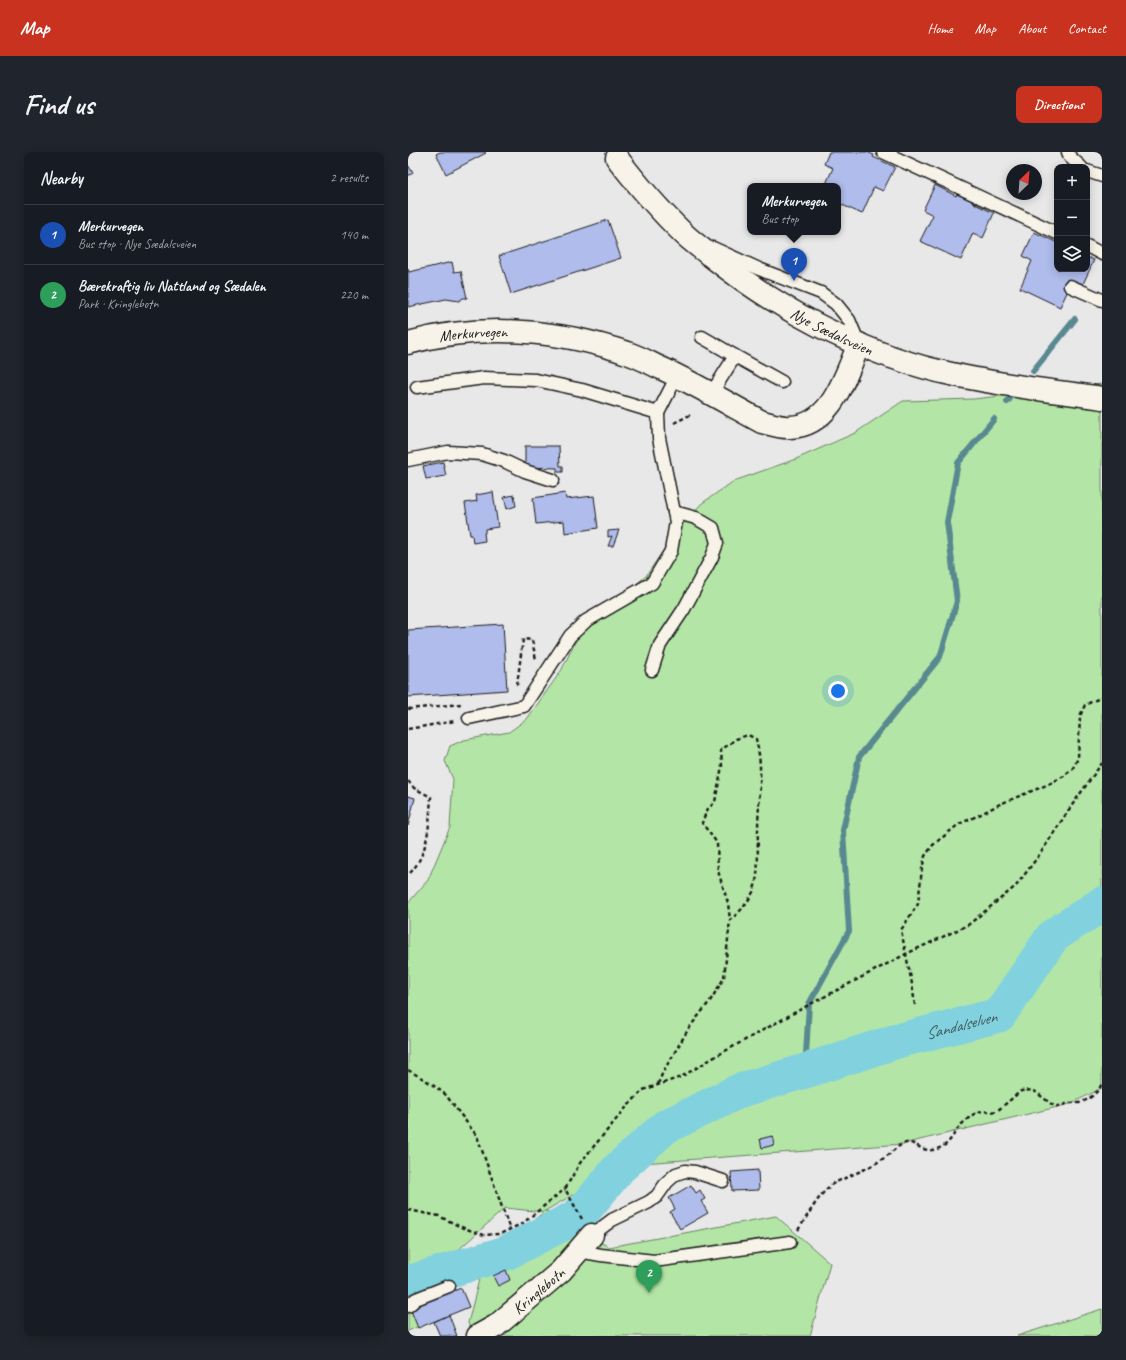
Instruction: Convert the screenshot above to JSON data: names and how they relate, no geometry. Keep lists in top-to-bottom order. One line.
{"streets":{"street":["Nye Sædalsveien","Merkurvegen","Kringlebotn"]},"crossings":[["Nye Sædalsveien","Merkurvegen"]],"water":["Sandalselven"],"north":"top right","page":{"header":"Map","nav":["Home","Map","About","Contact"],"buttons":"Directions","title":"Find us","heading":["Nearby","2 results"],"map_buttons":["+","−"],"popup":["Merkurvegen","Bus stop"],"list":[{"mark":"1","name":"Merkurvegen","note":"Bus stop · Nye Sædalsveien","value":"140 m"},{"mark":"2","name":"Bærekraftig liv Nattland og Sædalen","note":"Park · Kringlebotn","value":"220 m"}],"pins":["1","2"]}}
